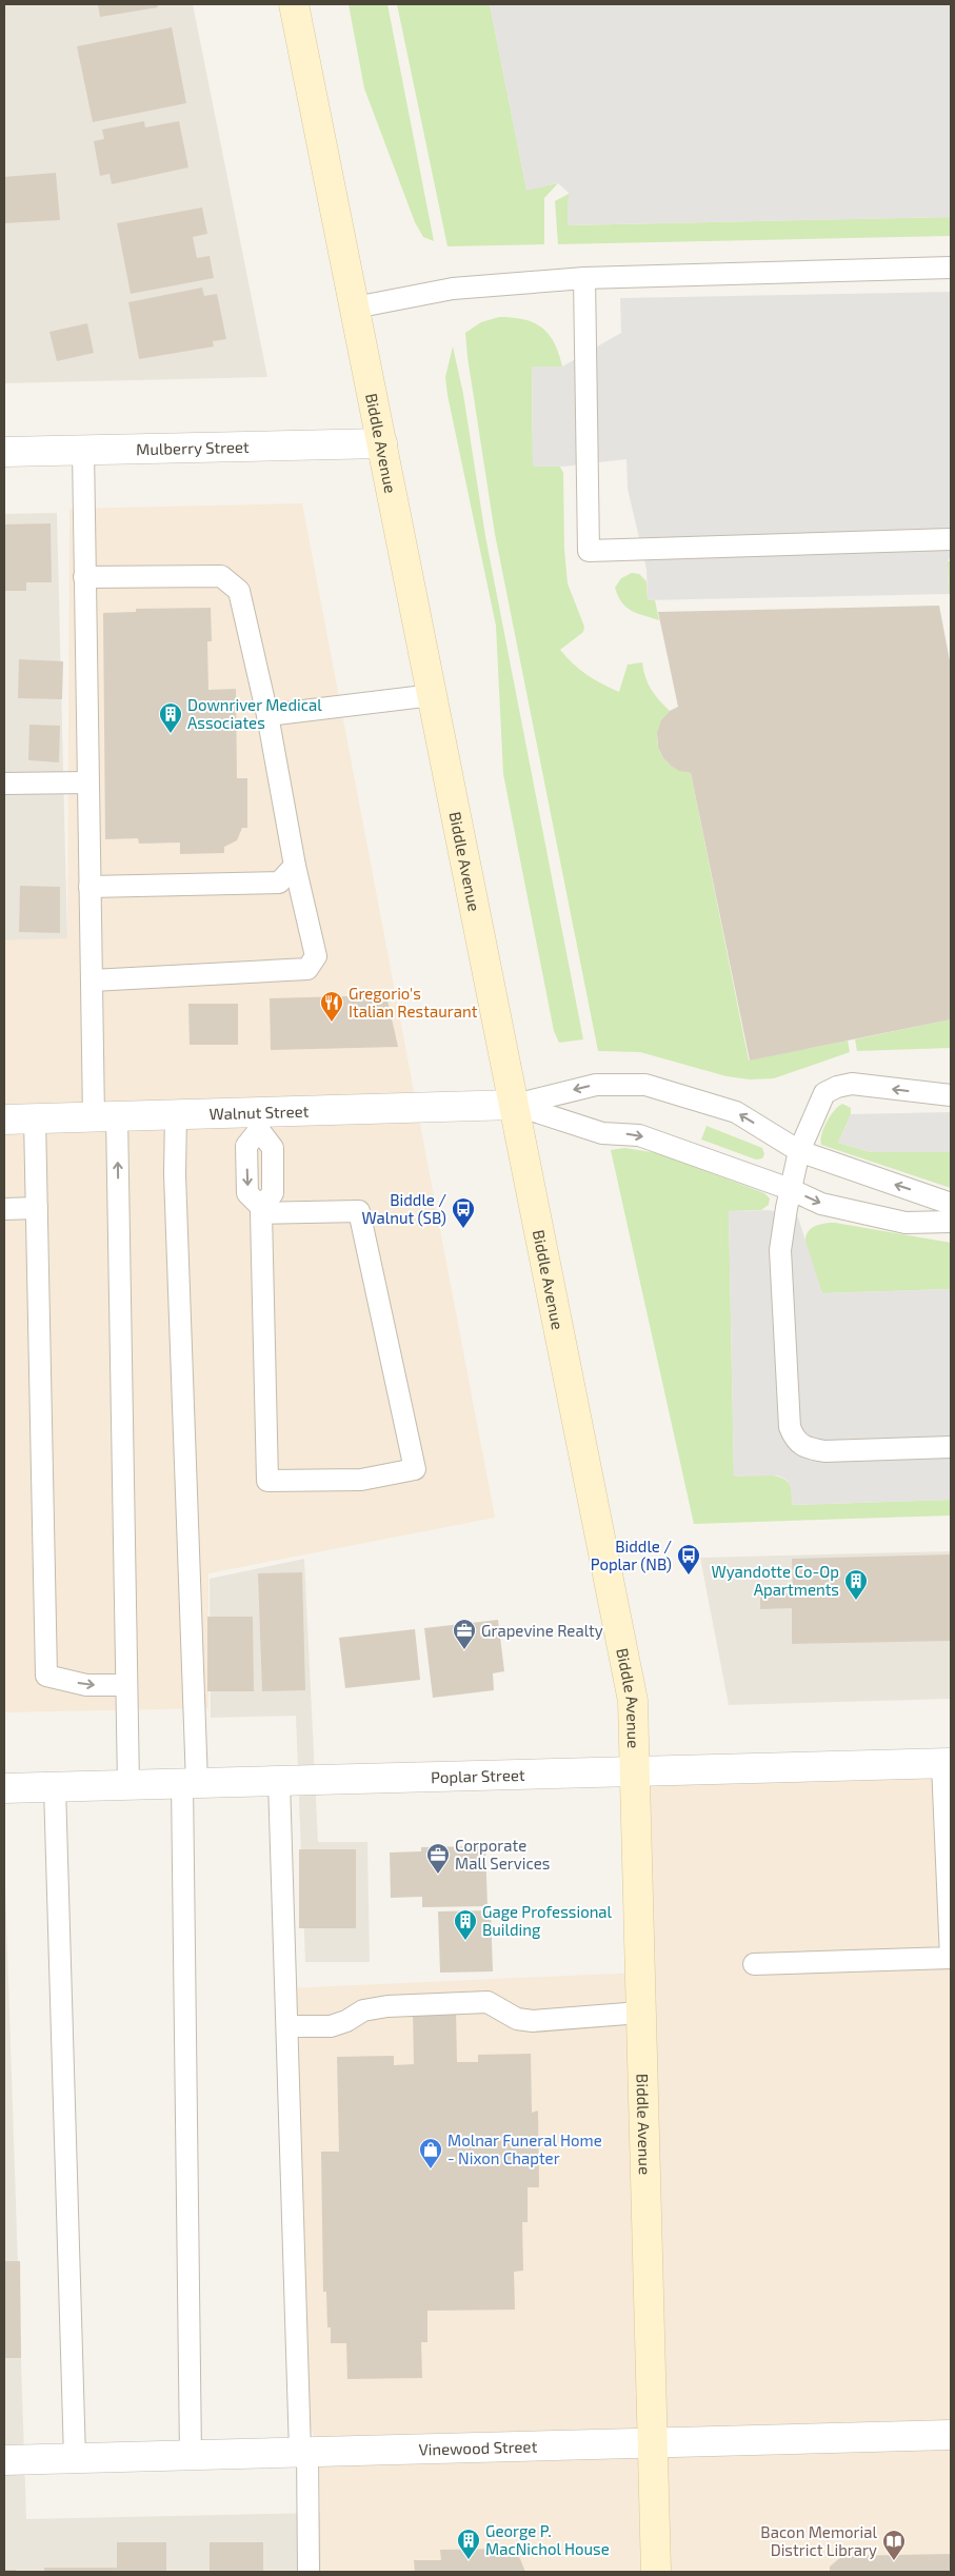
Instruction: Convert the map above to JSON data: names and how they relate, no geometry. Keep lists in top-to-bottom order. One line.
{"streets":{"main road":["Biddle Avenue"],"street":["Mulberry Street","Walnut Street","Poplar Street","Vinewood Street"]},"crossings":[["Biddle Avenue","Mulberry Street"],["Biddle Avenue","Walnut Street"],["Biddle Avenue","Poplar Street"],["Biddle Avenue","Vinewood Street"]],"places":{"building":["Downriver Medical Associates","Wyandotte Co-Op Apartments","Gage Professional Building","George P. MacNichol House"],"restaurant":["Gregorio's Italian Restaurant"],"bus stop":["Biddle / Walnut (SB)","Biddle / Poplar (NB)"],"office":["Grapevine Realty","Corporate Mall Services"],"shop":["Molnar Funeral Home - Nixon Chapter"],"library":["Bacon Memorial District Library"]}}
